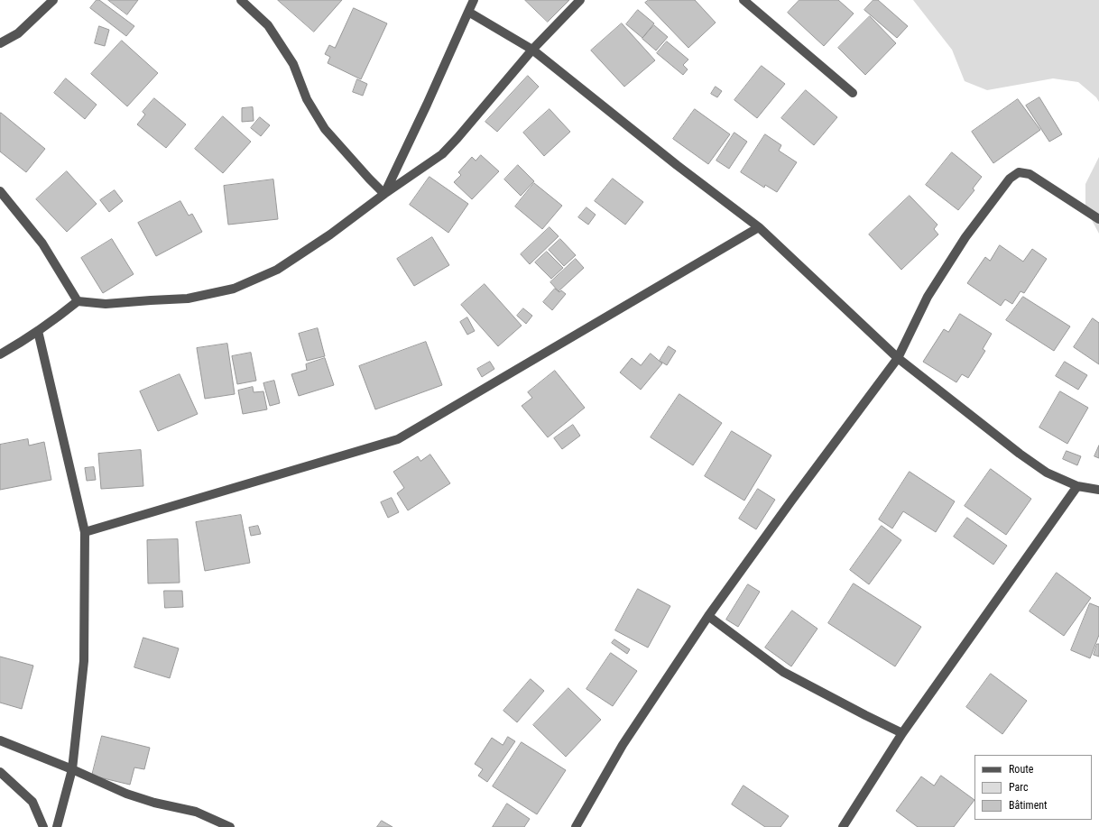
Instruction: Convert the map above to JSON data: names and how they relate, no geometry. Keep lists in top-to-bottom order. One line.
{"legend":["Route","Parc","Bâtiment"]}
